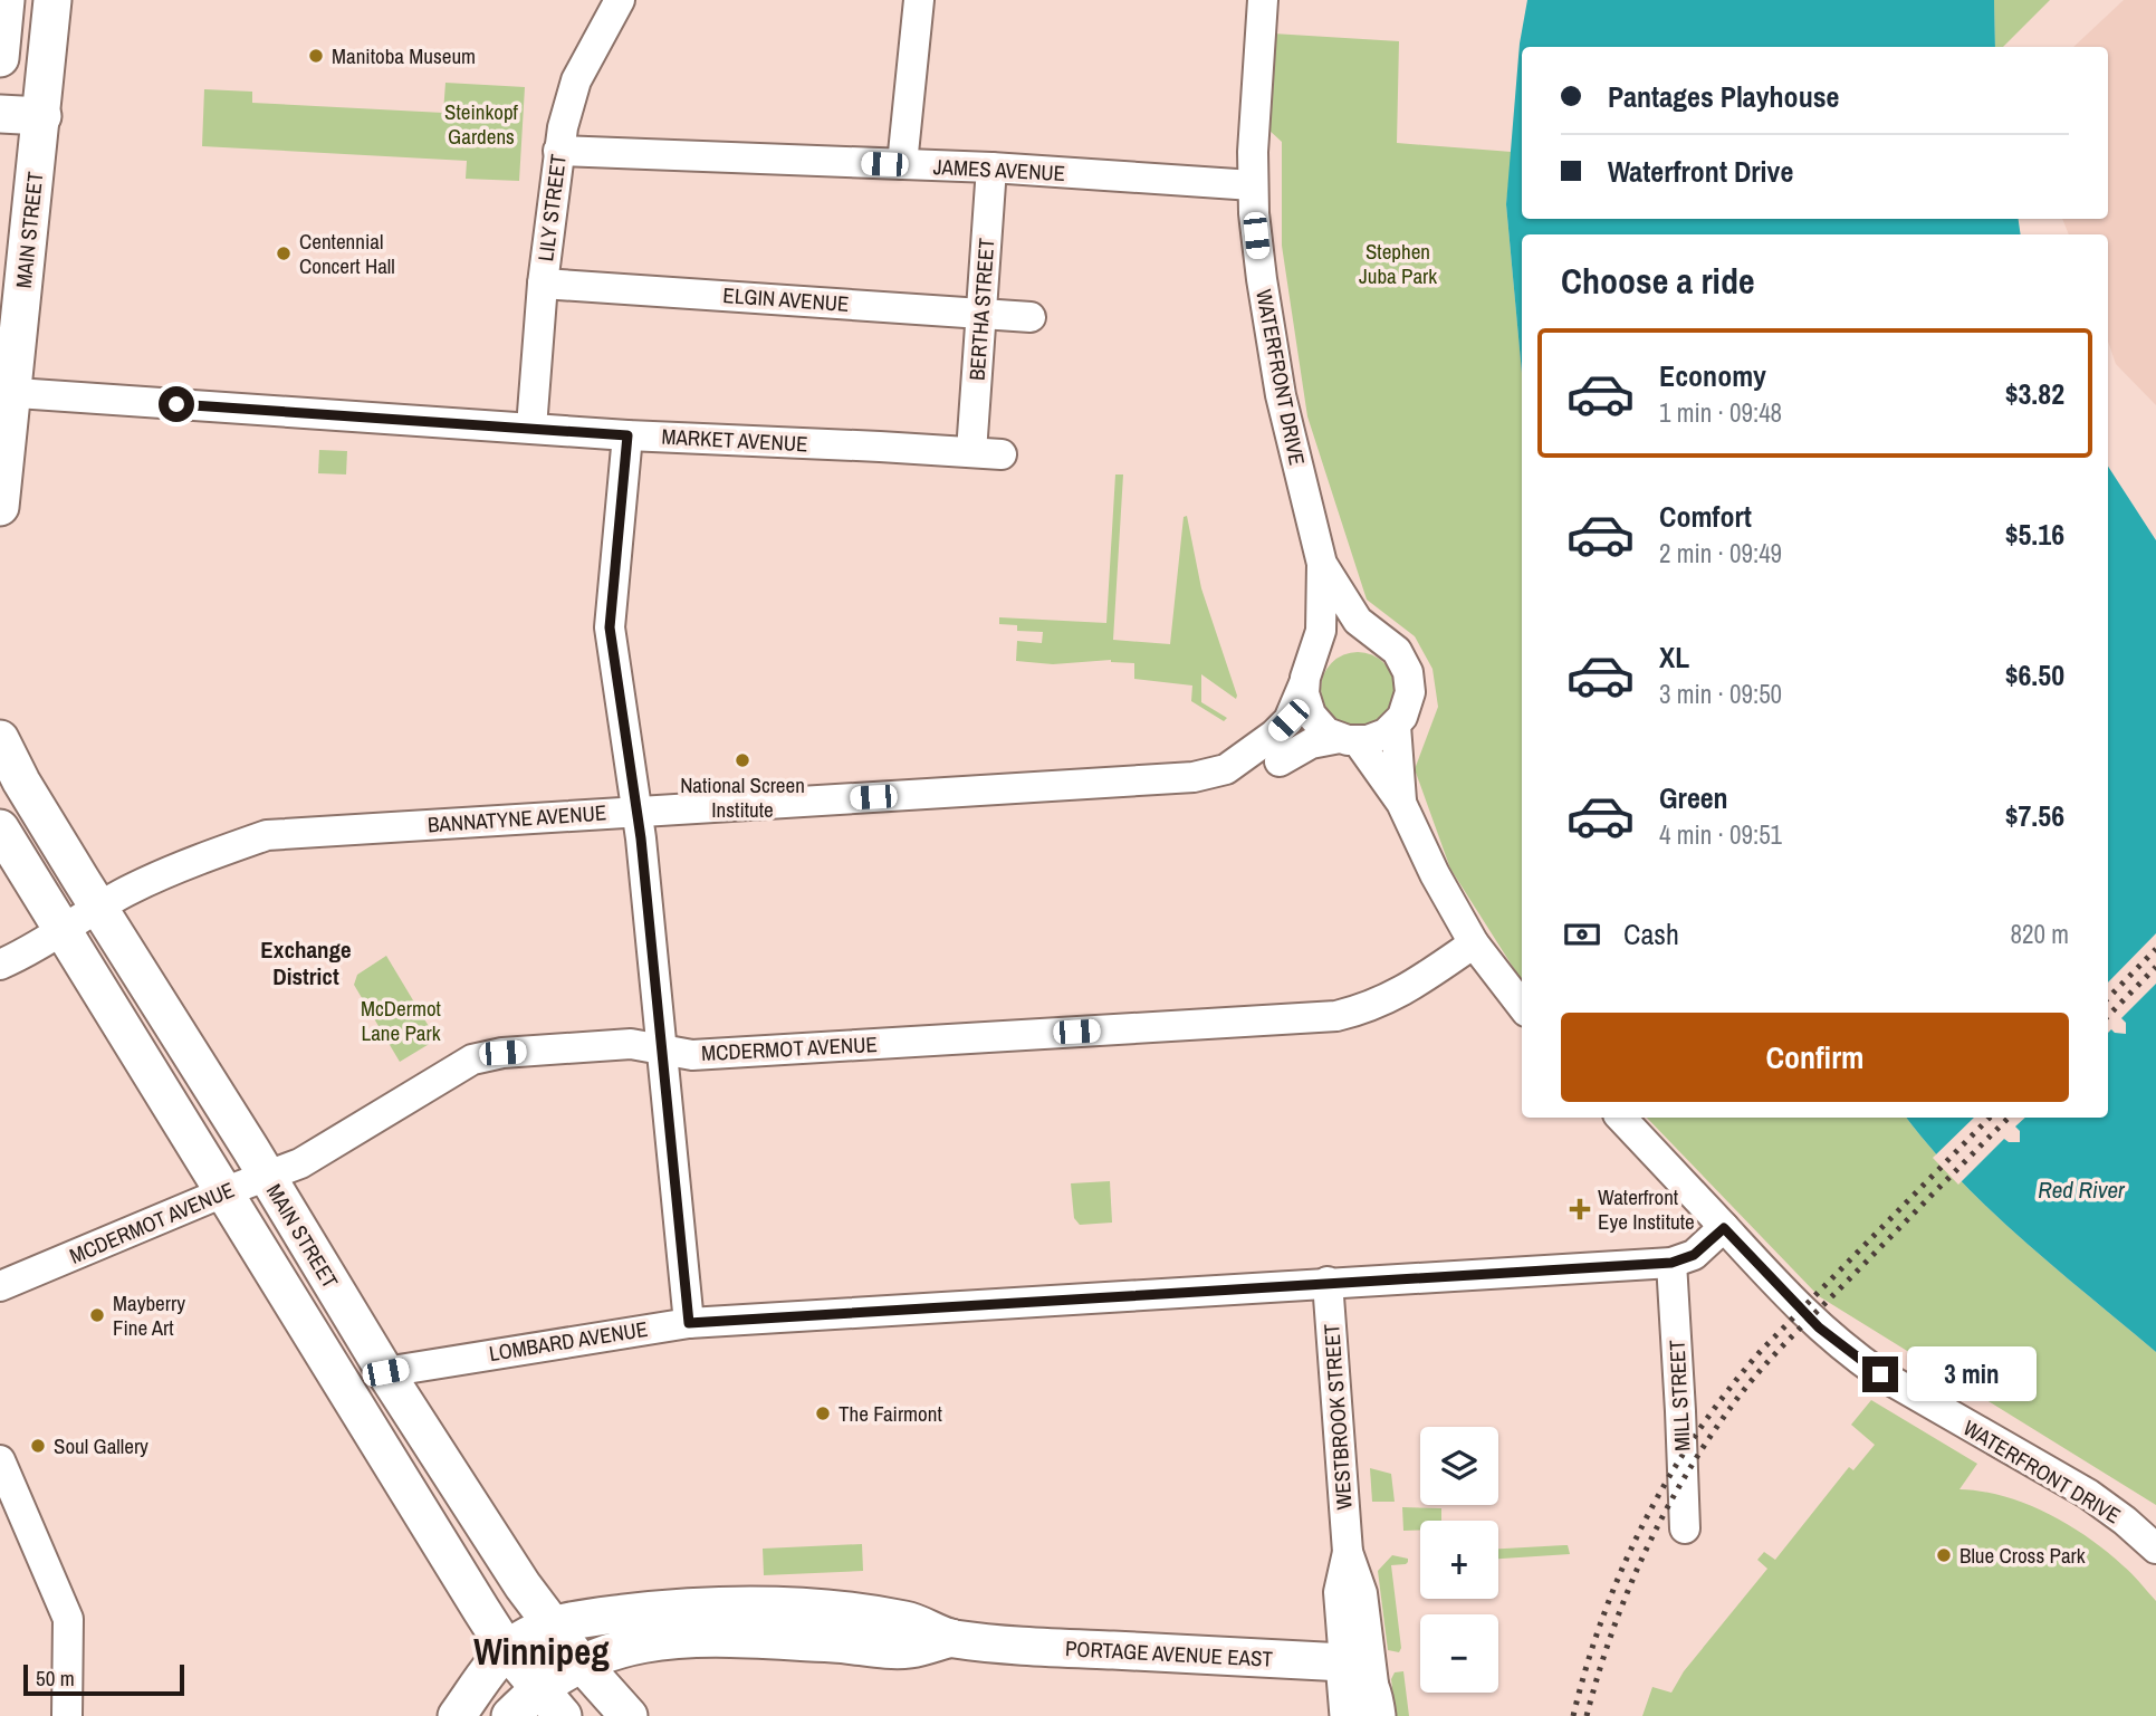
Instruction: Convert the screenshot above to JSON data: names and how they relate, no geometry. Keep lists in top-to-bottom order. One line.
{"streets":{"main road":["MAIN STREET","PORTAGE AVENUE EAST"],"street":["JAMES AVENUE","LILY STREET","ELGIN AVENUE","BERTHA STREET","WATERFRONT DRIVE","MARKET AVENUE","BANNATYNE AVENUE","MCDERMOT AVENUE","LOMBARD AVENUE","MILL STREET","WESTBROOK STREET"]},"crossings":[["JAMES AVENUE","LILY STREET"],["JAMES AVENUE","BERTHA STREET"],["JAMES AVENUE","WATERFRONT DRIVE"],["LILY STREET","ELGIN AVENUE"],["LILY STREET","MARKET AVENUE"],["MAIN STREET","MARKET AVENUE"],["MAIN STREET","BANNATYNE AVENUE"],["MAIN STREET","MCDERMOT AVENUE"],["MAIN STREET","LOMBARD AVENUE"],["MAIN STREET","PORTAGE AVENUE EAST"],["ELGIN AVENUE","BERTHA STREET"],["BERTHA STREET","MARKET AVENUE"],["WATERFRONT DRIVE","BANNATYNE AVENUE"],["WATERFRONT DRIVE","MCDERMOT AVENUE"],["WATERFRONT DRIVE","LOMBARD AVENUE"],["LOMBARD AVENUE","MILL STREET"],["LOMBARD AVENUE","WESTBROOK STREET"],["WESTBROOK STREET","PORTAGE AVENUE EAST"]],"districts":["Exchange District","Winnipeg"],"water":["Red River"],"parks":["Steinkopf Gardens","Stephen Juba Park","McDermot Lane Park"],"places":{"other":["Manitoba Museum","Centennial Concert Hall","National Screen Institute","Mayberry Fine Art","The Fairmont","Soul Gallery","Blue Cross Park"],"health":["Waterfront Eye Institute"]},"scale_bar":"50 m","page":{"banner":["Pantages Playhouse","Waterfront Drive"],"heading":"Choose a ride","list":[{"name":"Economy","note":"1 min · 09:48","value":"$3.82"},{"name":"Comfort","note":"2 min · 09:49","value":"$5.16"},{"name":"XL","note":"3 min · 09:50","value":"$6.50"},{"name":"Green","note":"4 min · 09:51","value":"$7.56"}],"pay":["Cash","820 m"],"buttons":"Confirm","bubble":"3 min","map_buttons":["+","−"],"scale":"50 m"}}
